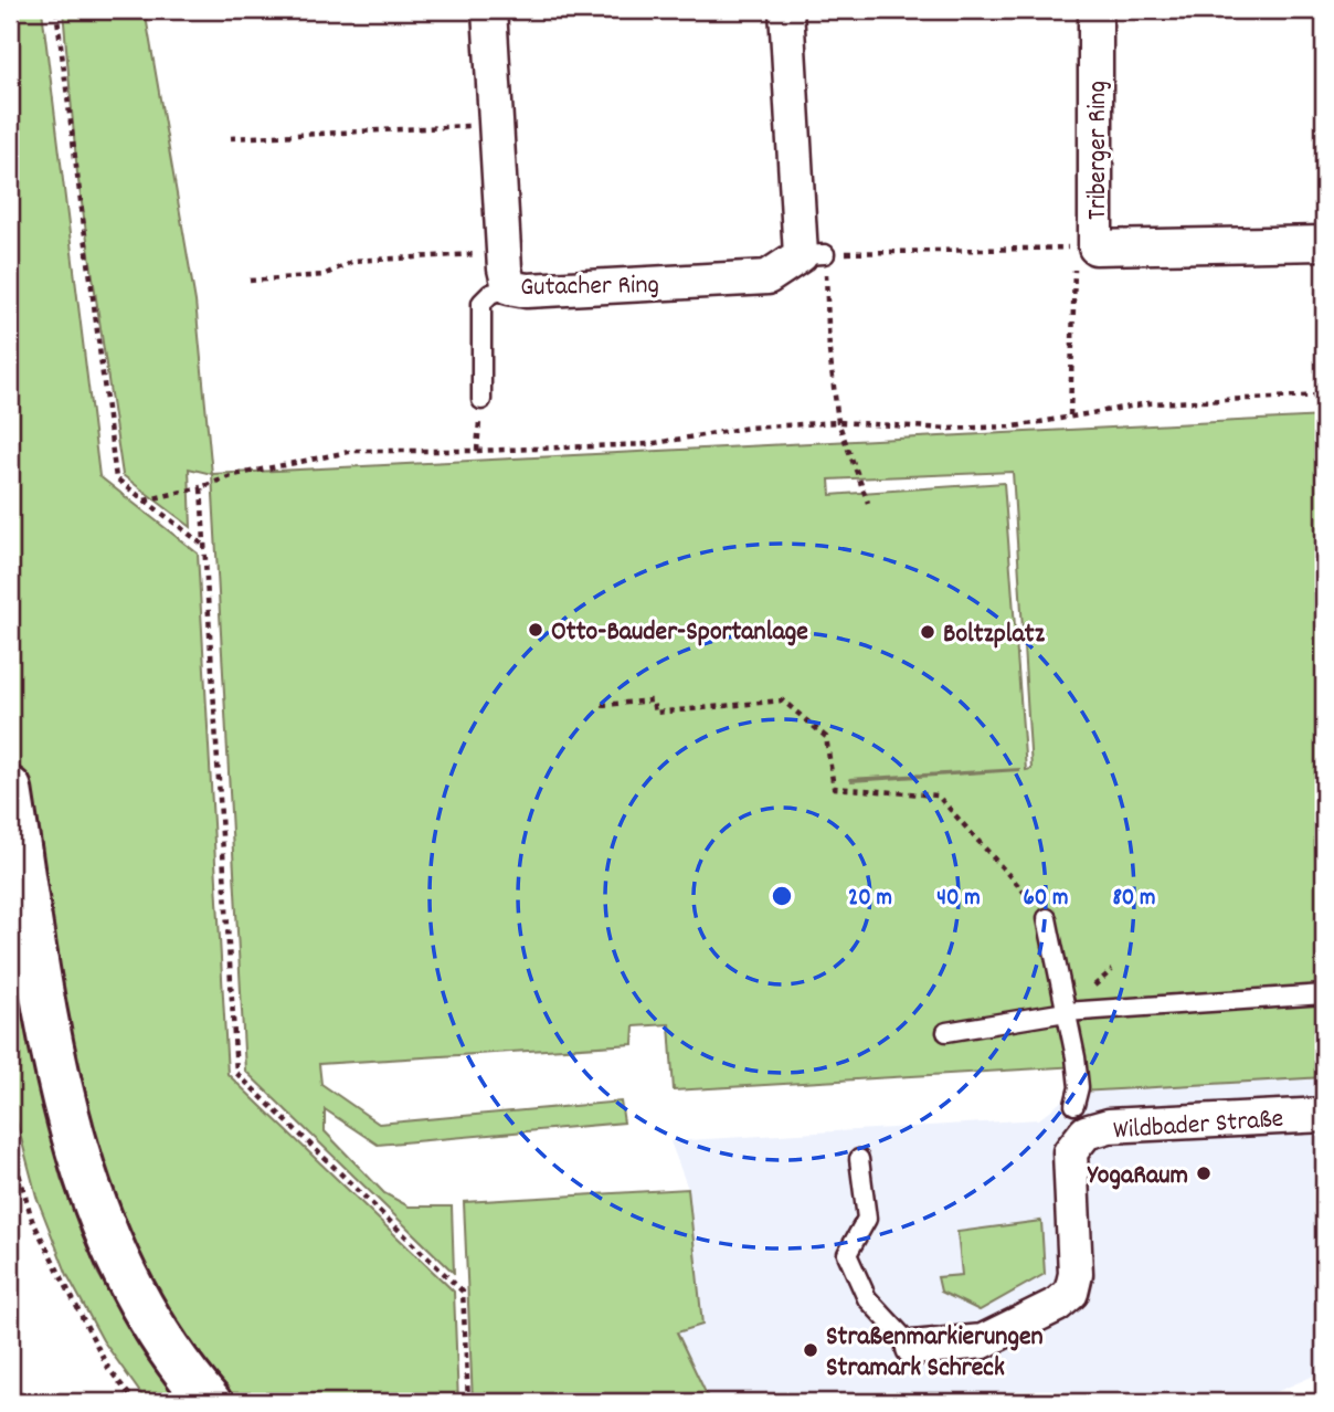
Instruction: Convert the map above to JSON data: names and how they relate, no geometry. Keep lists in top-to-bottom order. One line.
{"streets":{"street":["Triberger Ring","Gutacher Ring","Wildbader Straße"]},"places":["Otto-Bauder-Sportanlage","Boltzplatz","YogaRaum","Straßenmarkierungen Stramark Schreck"],"rings":["20 m","40 m","60 m","80 m"]}
